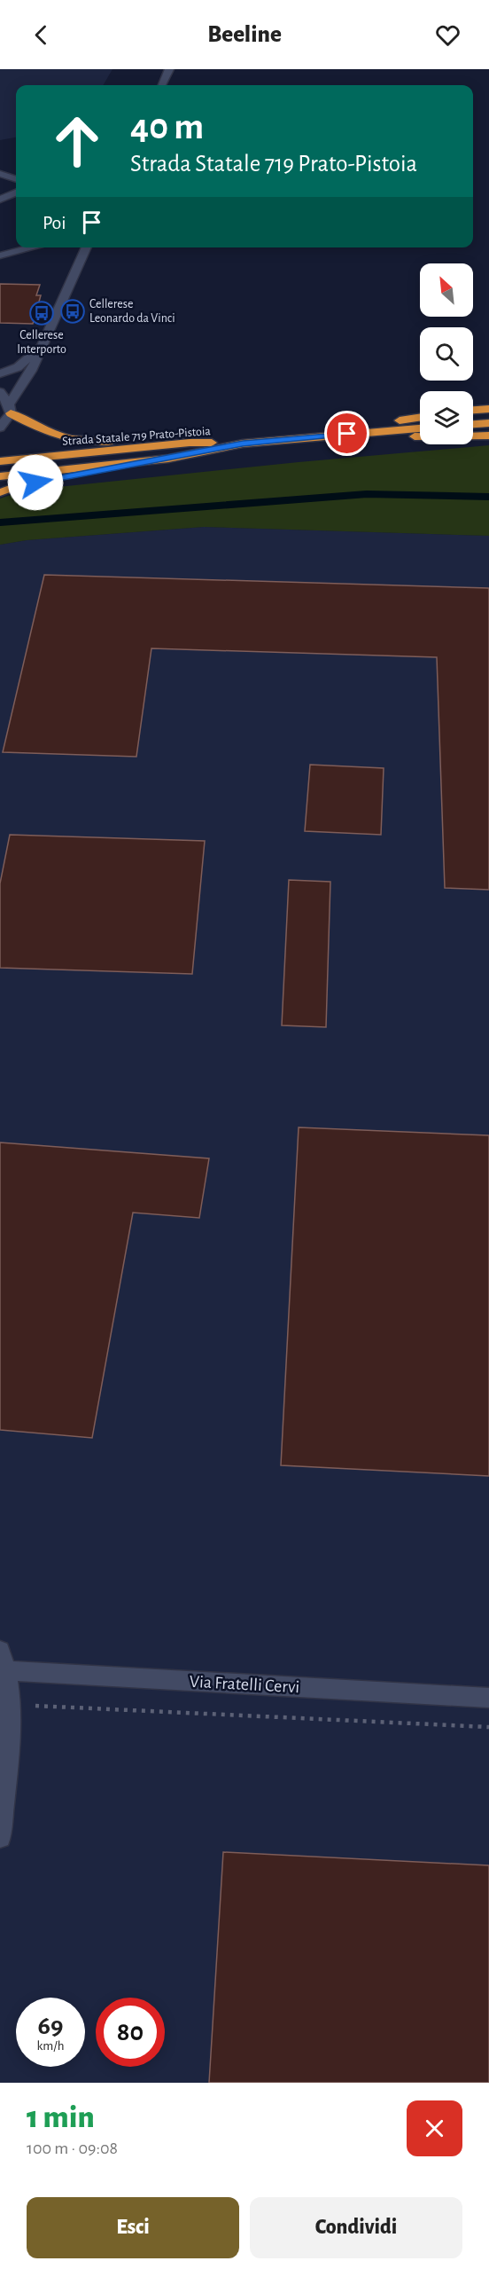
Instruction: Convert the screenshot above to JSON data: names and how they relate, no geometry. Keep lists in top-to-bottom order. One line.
{"streets":{"highway":["Strada Statale 719 Prato-Pistoia"],"street":["Via Fratelli Cervi"]},"places":{"bus stop":["Cellerese Leonardo da Vinci","Cellerese Interporto"]},"north":"top left","page":{"header":"Beeline","turn":["40 m","Strada Statale 719 Prato-Pistoia"],"then":"Poi","speed":"69 km/h","limit":"80","heading":["1 min","100 m · 09:08"],"buttons":["Esci","Condividi"]}}
